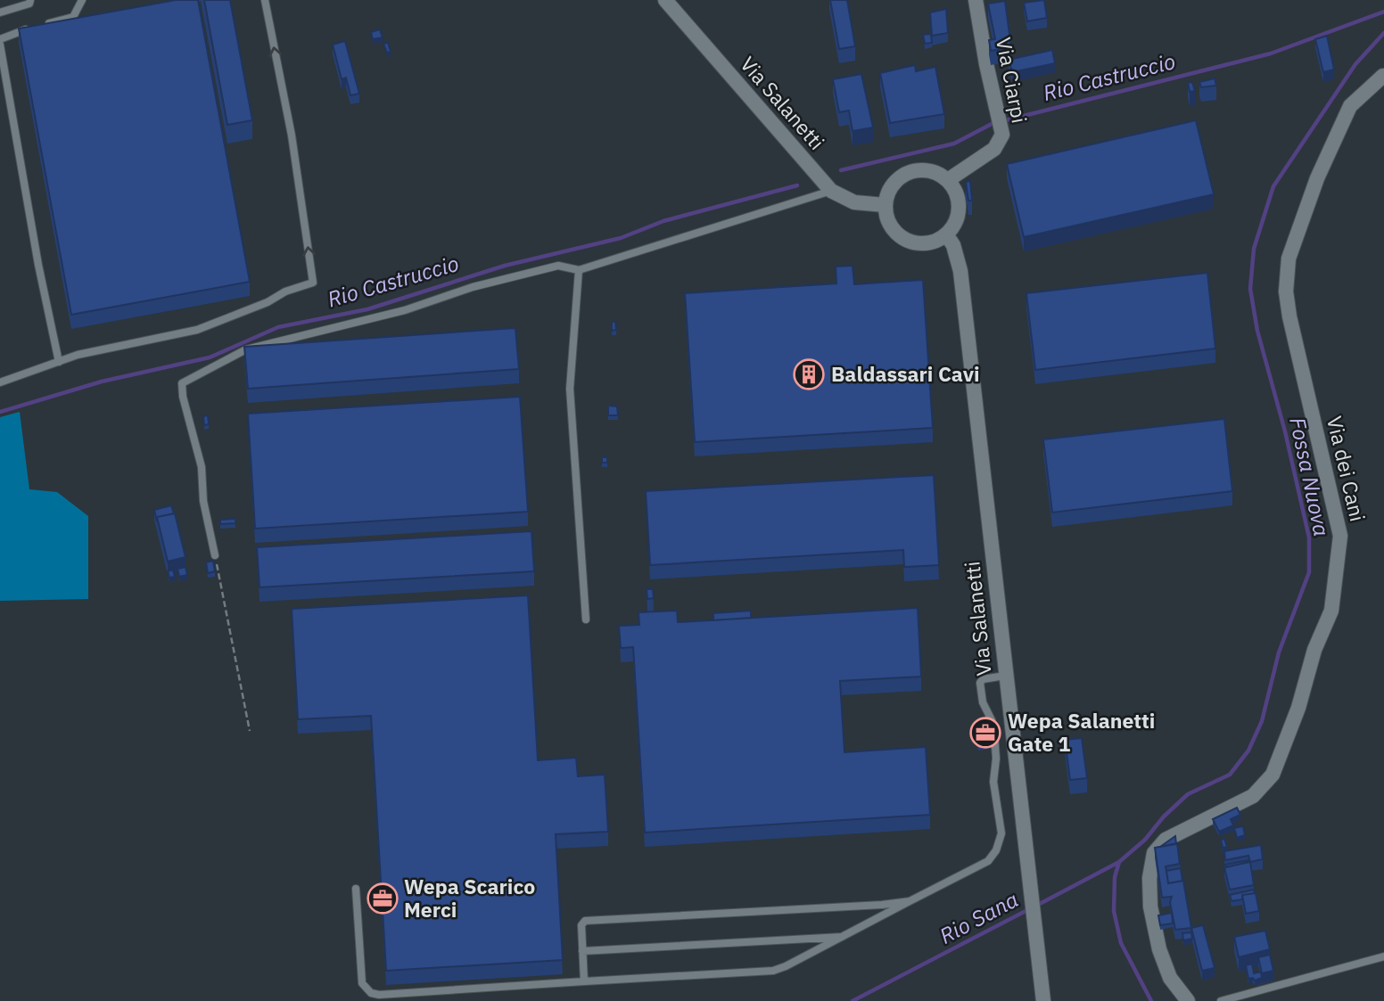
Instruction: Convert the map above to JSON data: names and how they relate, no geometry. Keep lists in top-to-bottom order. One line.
{"streets":{"street":["Via Ciarpi","Via Salanetti","Via dei Cani"]},"crossings":[["Via Ciarpi","Via Salanetti"]],"water":["Rio Castruccio","Fossa Nuova","Rio Sana"],"places":{"building":["Baldassari Cavi"],"office":["Wepa Salanetti Gate 1","Wepa Scarico Merci"]}}
